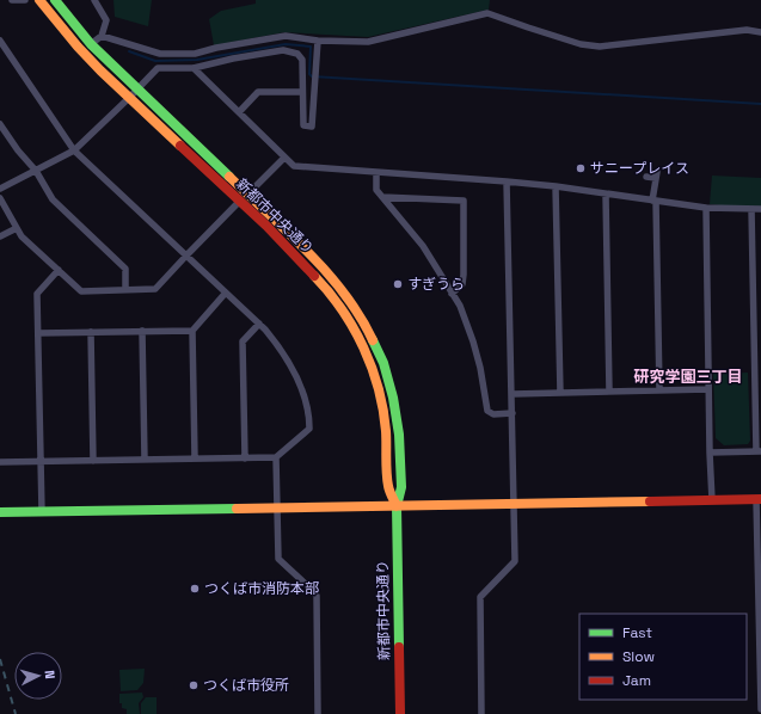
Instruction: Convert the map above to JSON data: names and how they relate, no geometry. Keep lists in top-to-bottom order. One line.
{"streets":{"main road":["新都市中央通り"]},"districts":["研究学園三丁目"],"places":["サニープレイス","すぎうら","つくば市消防本部","つくば市役所"],"legend":["Fast","Slow","Jam"],"north":"right"}
